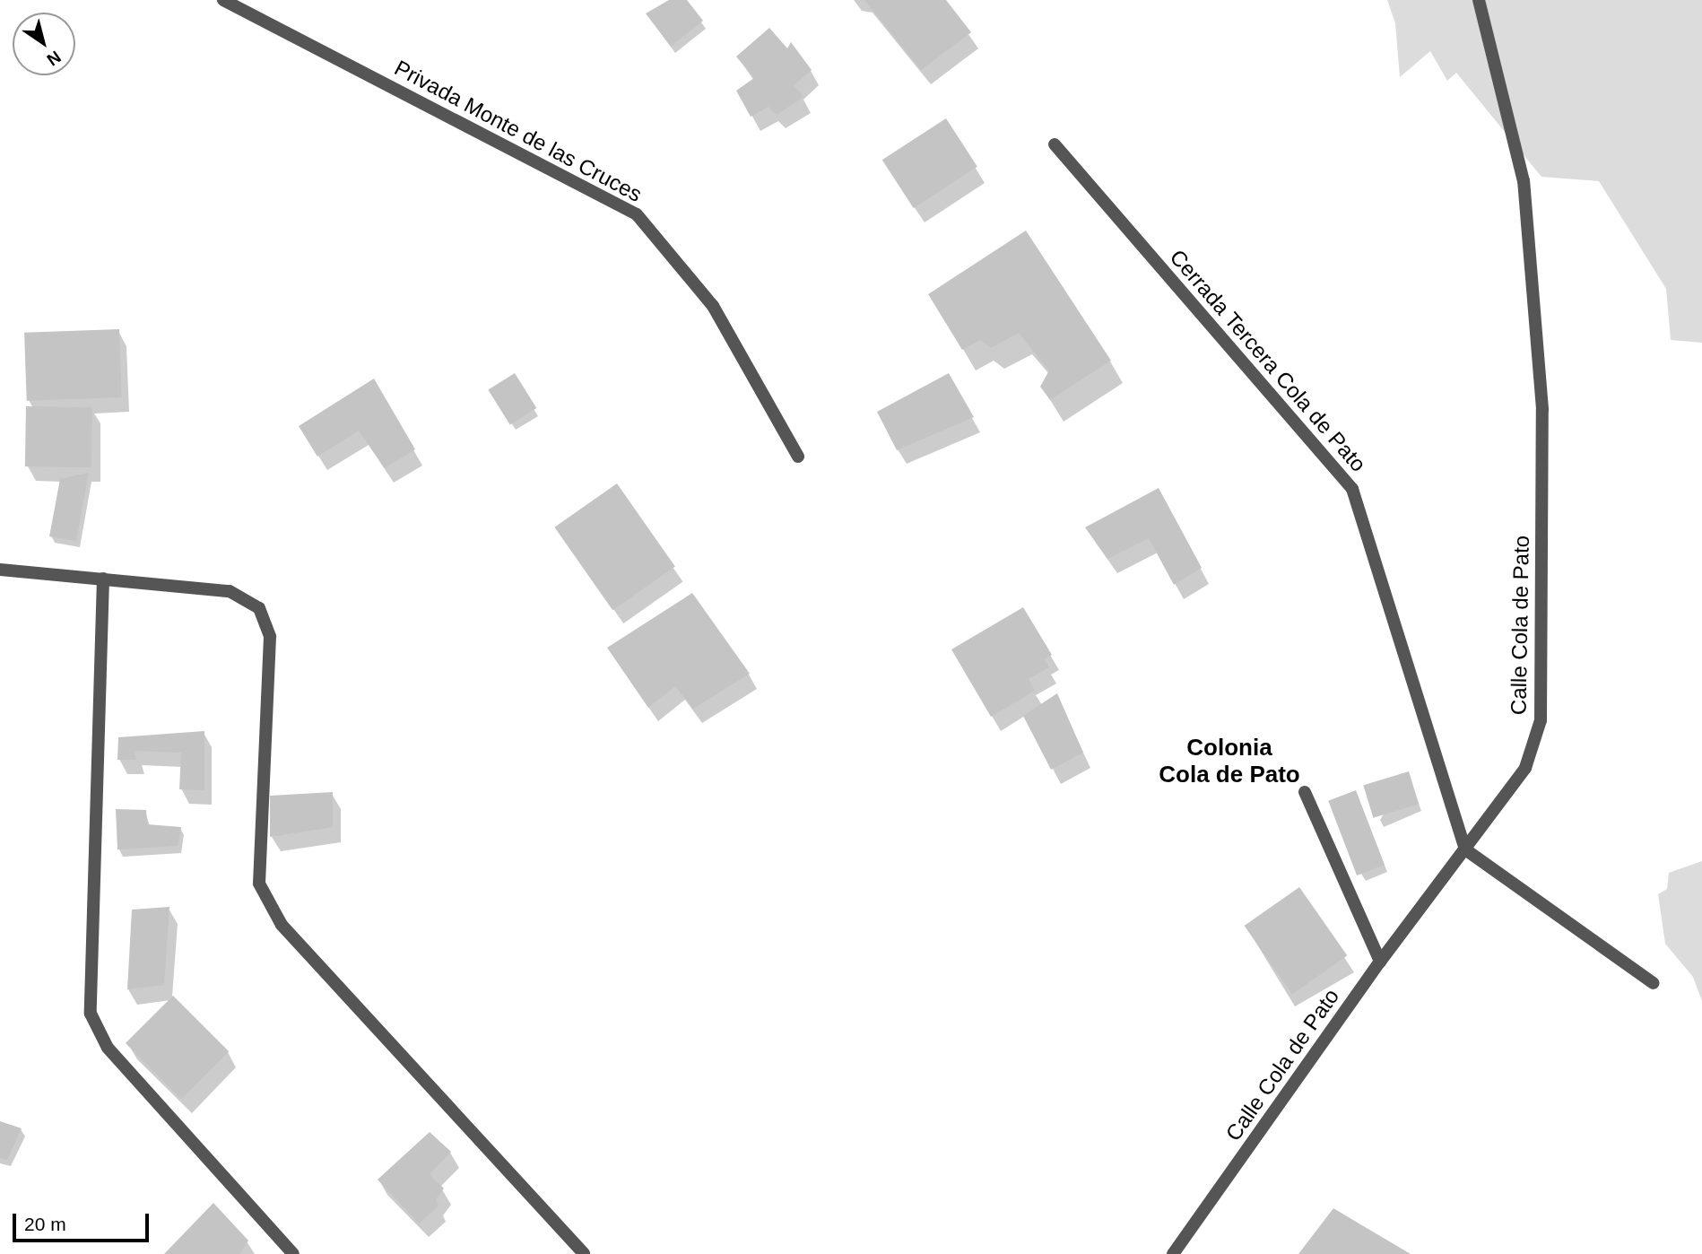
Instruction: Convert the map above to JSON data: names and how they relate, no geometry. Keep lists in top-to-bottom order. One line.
{"streets":{"street":["Privada Monte de las Cruces","Cerrada Tercera Cola de Pato","Calle Cola de Pato"]},"crossings":[["Cerrada Tercera Cola de Pato","Calle Cola de Pato"]],"districts":["Colonia Cola de Pato"],"scale_bar":"20 m","north":"bottom right"}
